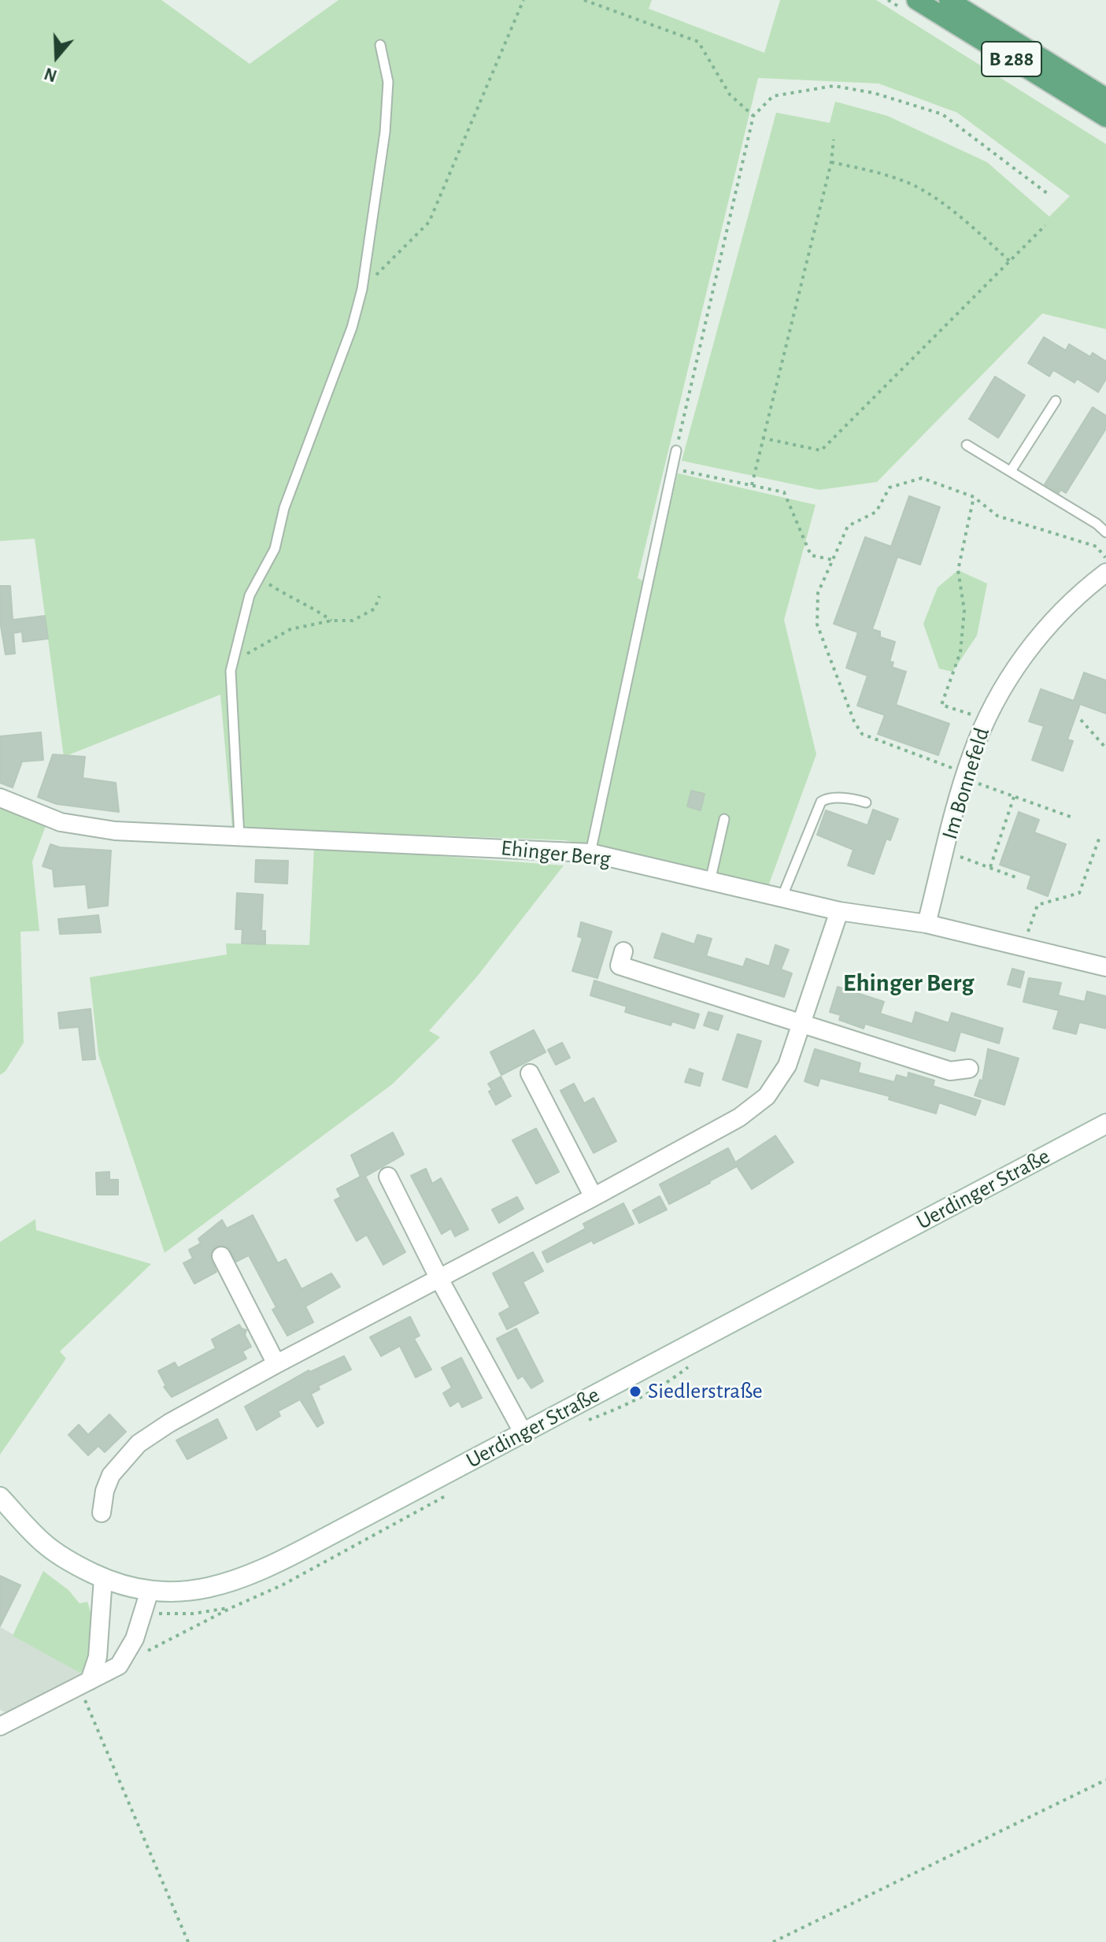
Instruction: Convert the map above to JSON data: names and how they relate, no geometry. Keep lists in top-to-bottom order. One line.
{"streets":{"main road":["B 288","Uerdinger Straße"],"street":["Im Bonnefeld","Ehinger Berg"]},"crossings":[["Im Bonnefeld","Ehinger Berg"]],"districts":["Ehinger Berg"],"places":["Siedlerstraße"],"north":"bottom"}
